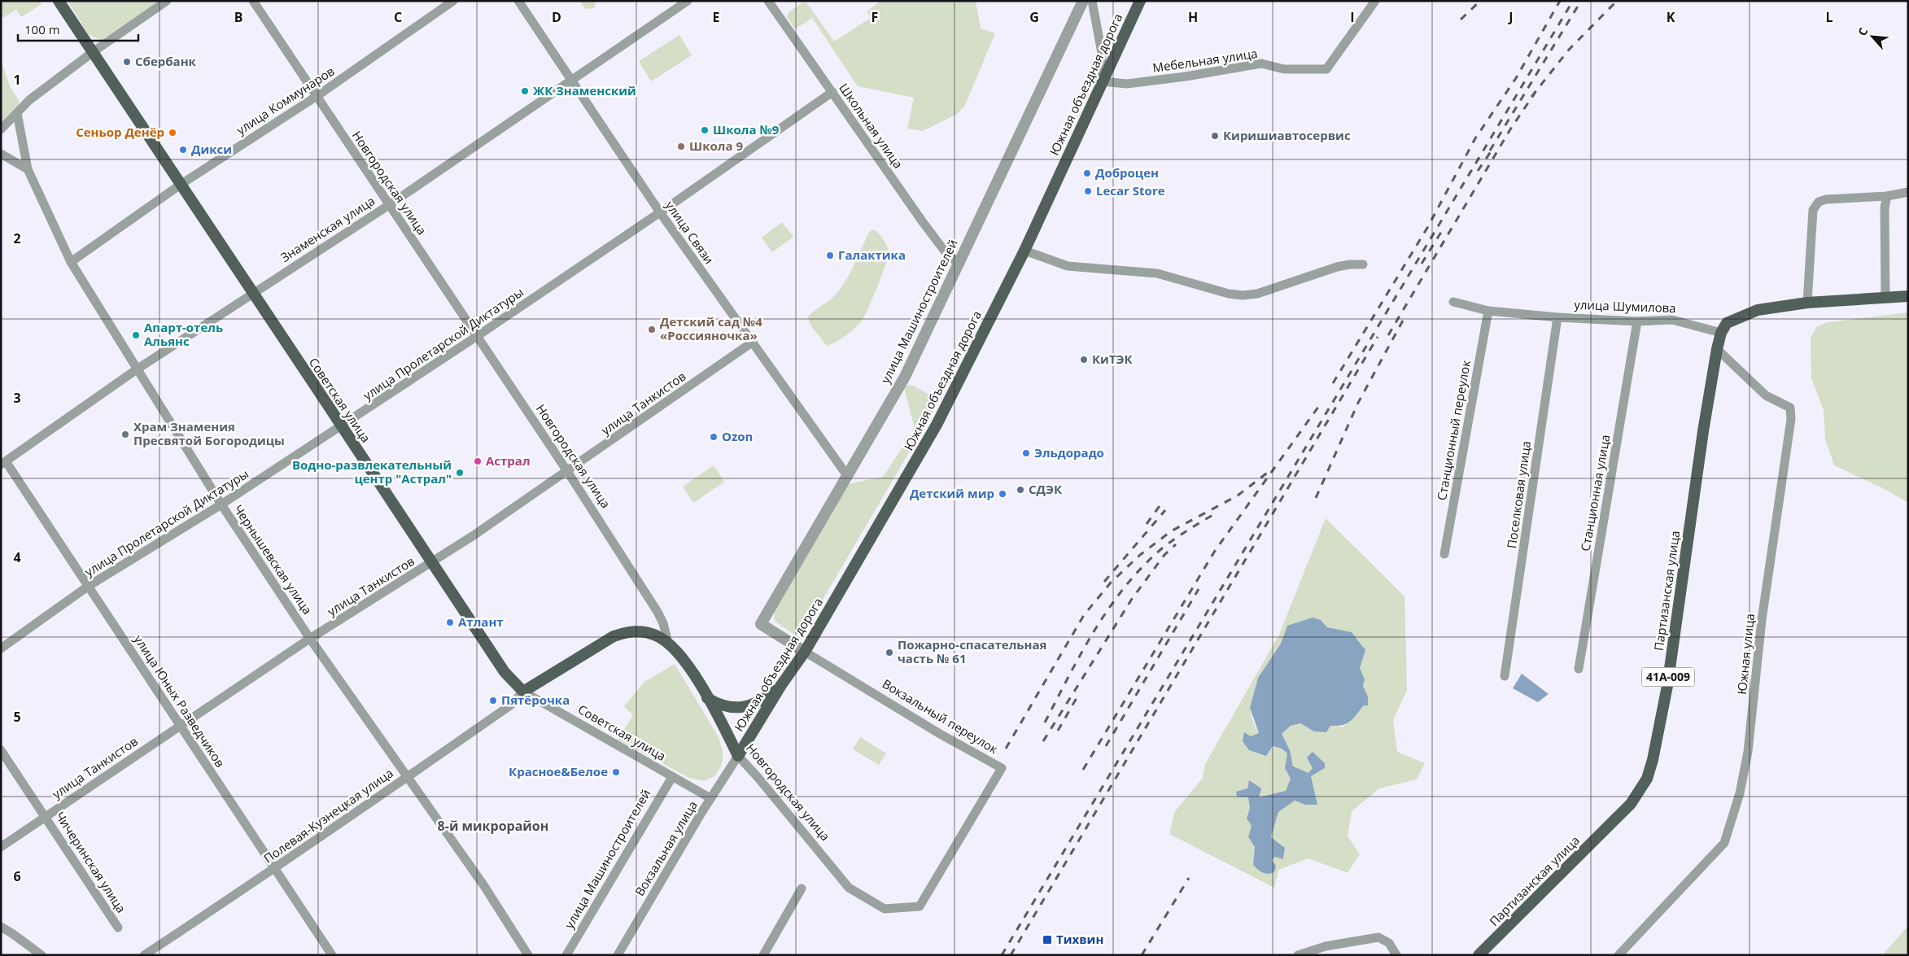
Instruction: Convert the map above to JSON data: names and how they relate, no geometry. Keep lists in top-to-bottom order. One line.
{"streets":{"main road":["Южная объездная дорога","Новгородская улица","Советская улица","Партизанская улица","41А-009"],"street":["Мебельная улица","улица Коммунаров","Школьная улица","Знаменская улица","улица Связи","улица Шумилова","улица Машиностроителей","улица Пролетарской Диктатуры","улица Танкистов","Станционный переулок","Станционная улица","Поселковая улица","Чернышевская улица","Южная улица","улица Юных Разведчиков","Вокзальный переулок","Полевая-Кузнецкая улица","Вокзальная улица","Чичеринская улица"]},"crossings":[["Мебельная улица","Южная объездная дорога"],["Южная объездная дорога","Новгородская улица"],["Южная объездная дорога","Вокзальный переулок"],["Южная объездная дорога","Вокзальная улица"],["улица Коммунаров","Новгородская улица"],["улица Коммунаров","Советская улица"],["улица Коммунаров","Чернышевская улица"],["Школьная улица","улица Машиностроителей"],["Школьная улица","улица Пролетарской Диктатуры"],["Новгородская улица","Знаменская улица"],["Новгородская улица","улица Пролетарской Диктатуры"],["Новгородская улица","улица Танкистов"],["Новгородская улица","Вокзальный переулок"],["Новгородская улица","Вокзальная улица"],["Знаменская улица","улица Связи"],["Знаменская улица","Советская улица"],["Знаменская улица","Чернышевская улица"],["Знаменская улица","улица Юных Разведчиков"],["улица Связи","улица Машиностроителей"],["улица Связи","улица Пролетарской Диктатуры"],["улица Связи","улица Танкистов"],["улица Шумилова","Станционный переулок"],["улица Шумилова","Станционная улица"],["улица Шумилова","Поселковая улица"],["улица Шумилова","Партизанская улица"],["улица Машиностроителей","Советская улица"],["улица Машиностроителей","Вокзальный переулок"],["улица Пролетарской Диктатуры","Советская улица"],["улица Пролетарской Диктатуры","Чернышевская улица"],["улица Пролетарской Диктатуры","улица Юных Разведчиков"],["Советская улица","улица Танкистов"],["Советская улица","Полевая-Кузнецкая улица"],["Советская улица","Вокзальная улица"],["улица Танкистов","Чернышевская улица"],["улица Танкистов","улица Юных Разведчиков"],["улица Танкистов","Чичеринская улица"],["Чернышевская улица","Полевая-Кузнецкая улица"],["Партизанская улица","Южная улица"],["улица Юных Разведчиков","Полевая-Кузнецкая улица"]],"districts":["8-й микрорайон"],"places":{"other":["Сбербанк","ЖК Знаменский","Школа №9","Сеньор Денёр","Киришиавтосервис","Школа 9","Дикси","Доброцен","Lecar Store","Галактика","Детский сад №4 «Россияночка»","Апарт-отель Альянс","КиТЭК","Храм Знамения Пресвятой Богородицы","Ozon","Эльдорадо","Астрал","Водно-развлекательный центр \"Астрал\"","СДЭК","Детский мир","Атлант","Пожарно-спасательная часть № 61","Пятёрочка","Красное&Белое"],"transit":["Тихвин"]},"scale_bar":"100 m","north":"top left","grid":{"columns":["B","C","D","E","F","G","H","I","J","K","L"],"rows":["1","2","3","4","5","6"]}}
